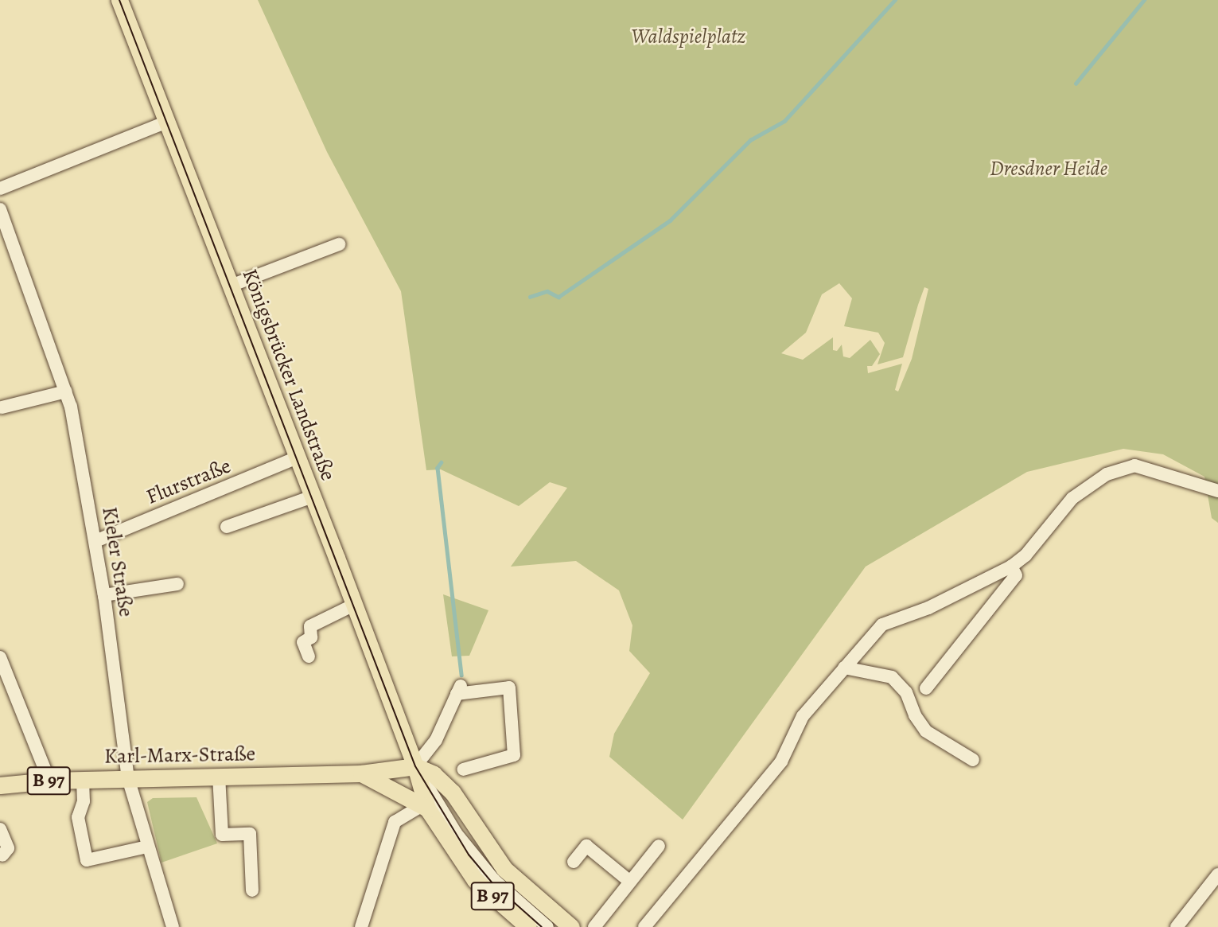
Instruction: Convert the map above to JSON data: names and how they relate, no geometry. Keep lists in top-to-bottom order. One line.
{"streets":{"main road":["Königsbrücker Landstraße","Karl-Marx-Straße","B 97"],"street":["Flurstraße","Kieler Straße"]},"crossings":[["Königsbrücker Landstraße","Flurstraße"],["Königsbrücker Landstraße","Karl-Marx-Straße"],["Königsbrücker Landstraße","B 97"],["Flurstraße","Kieler Straße"],["Kieler Straße","Karl-Marx-Straße"],["Karl-Marx-Straße","B 97"]],"parks":["Waldspielplatz","Dresdner Heide"]}
